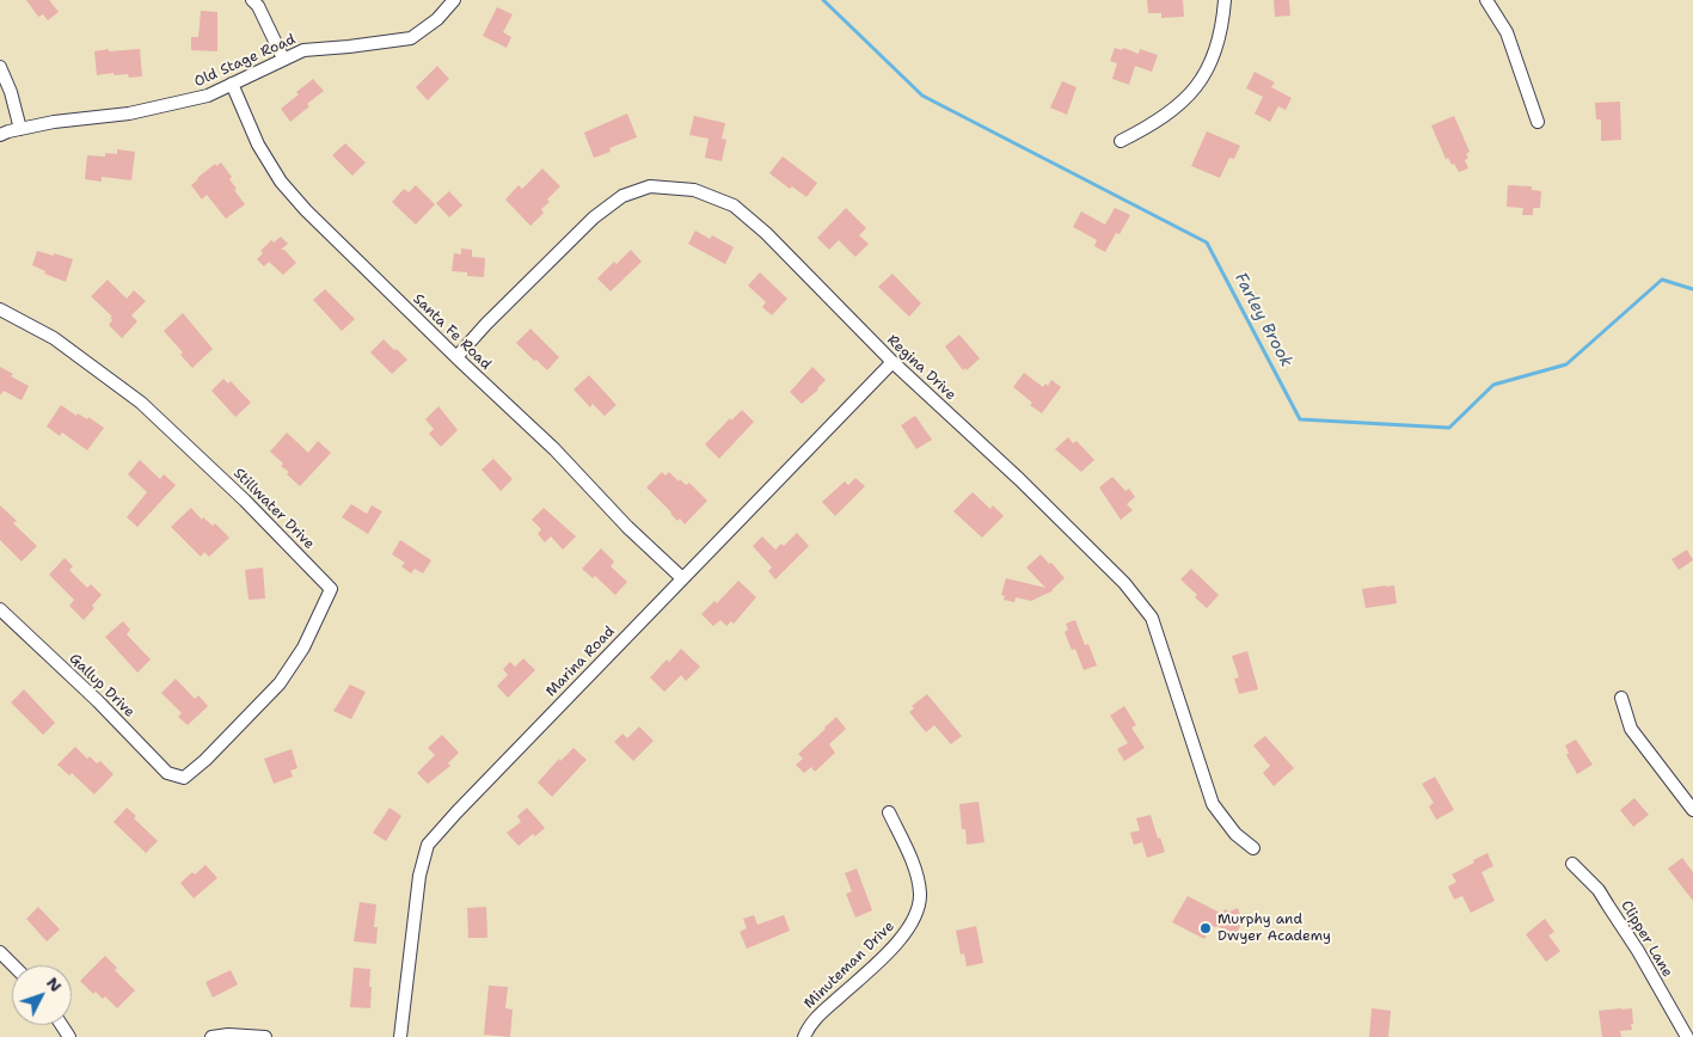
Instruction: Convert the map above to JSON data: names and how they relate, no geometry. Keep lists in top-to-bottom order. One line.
{"streets":{"street":["Old Stage Road","Santa Fe Road","Regina Drive","Stillwater Drive","Marina Road","Gallup Drive","Clipper Lane","Minuteman Drive"]},"crossings":[["Old Stage Road","Santa Fe Road"],["Santa Fe Road","Regina Drive"],["Santa Fe Road","Marina Road"],["Regina Drive","Marina Road"],["Stillwater Drive","Gallup Drive"]],"water":["Farley Brook"],"places":["Murphy and Dwyer Academy"],"north":"top right"}
